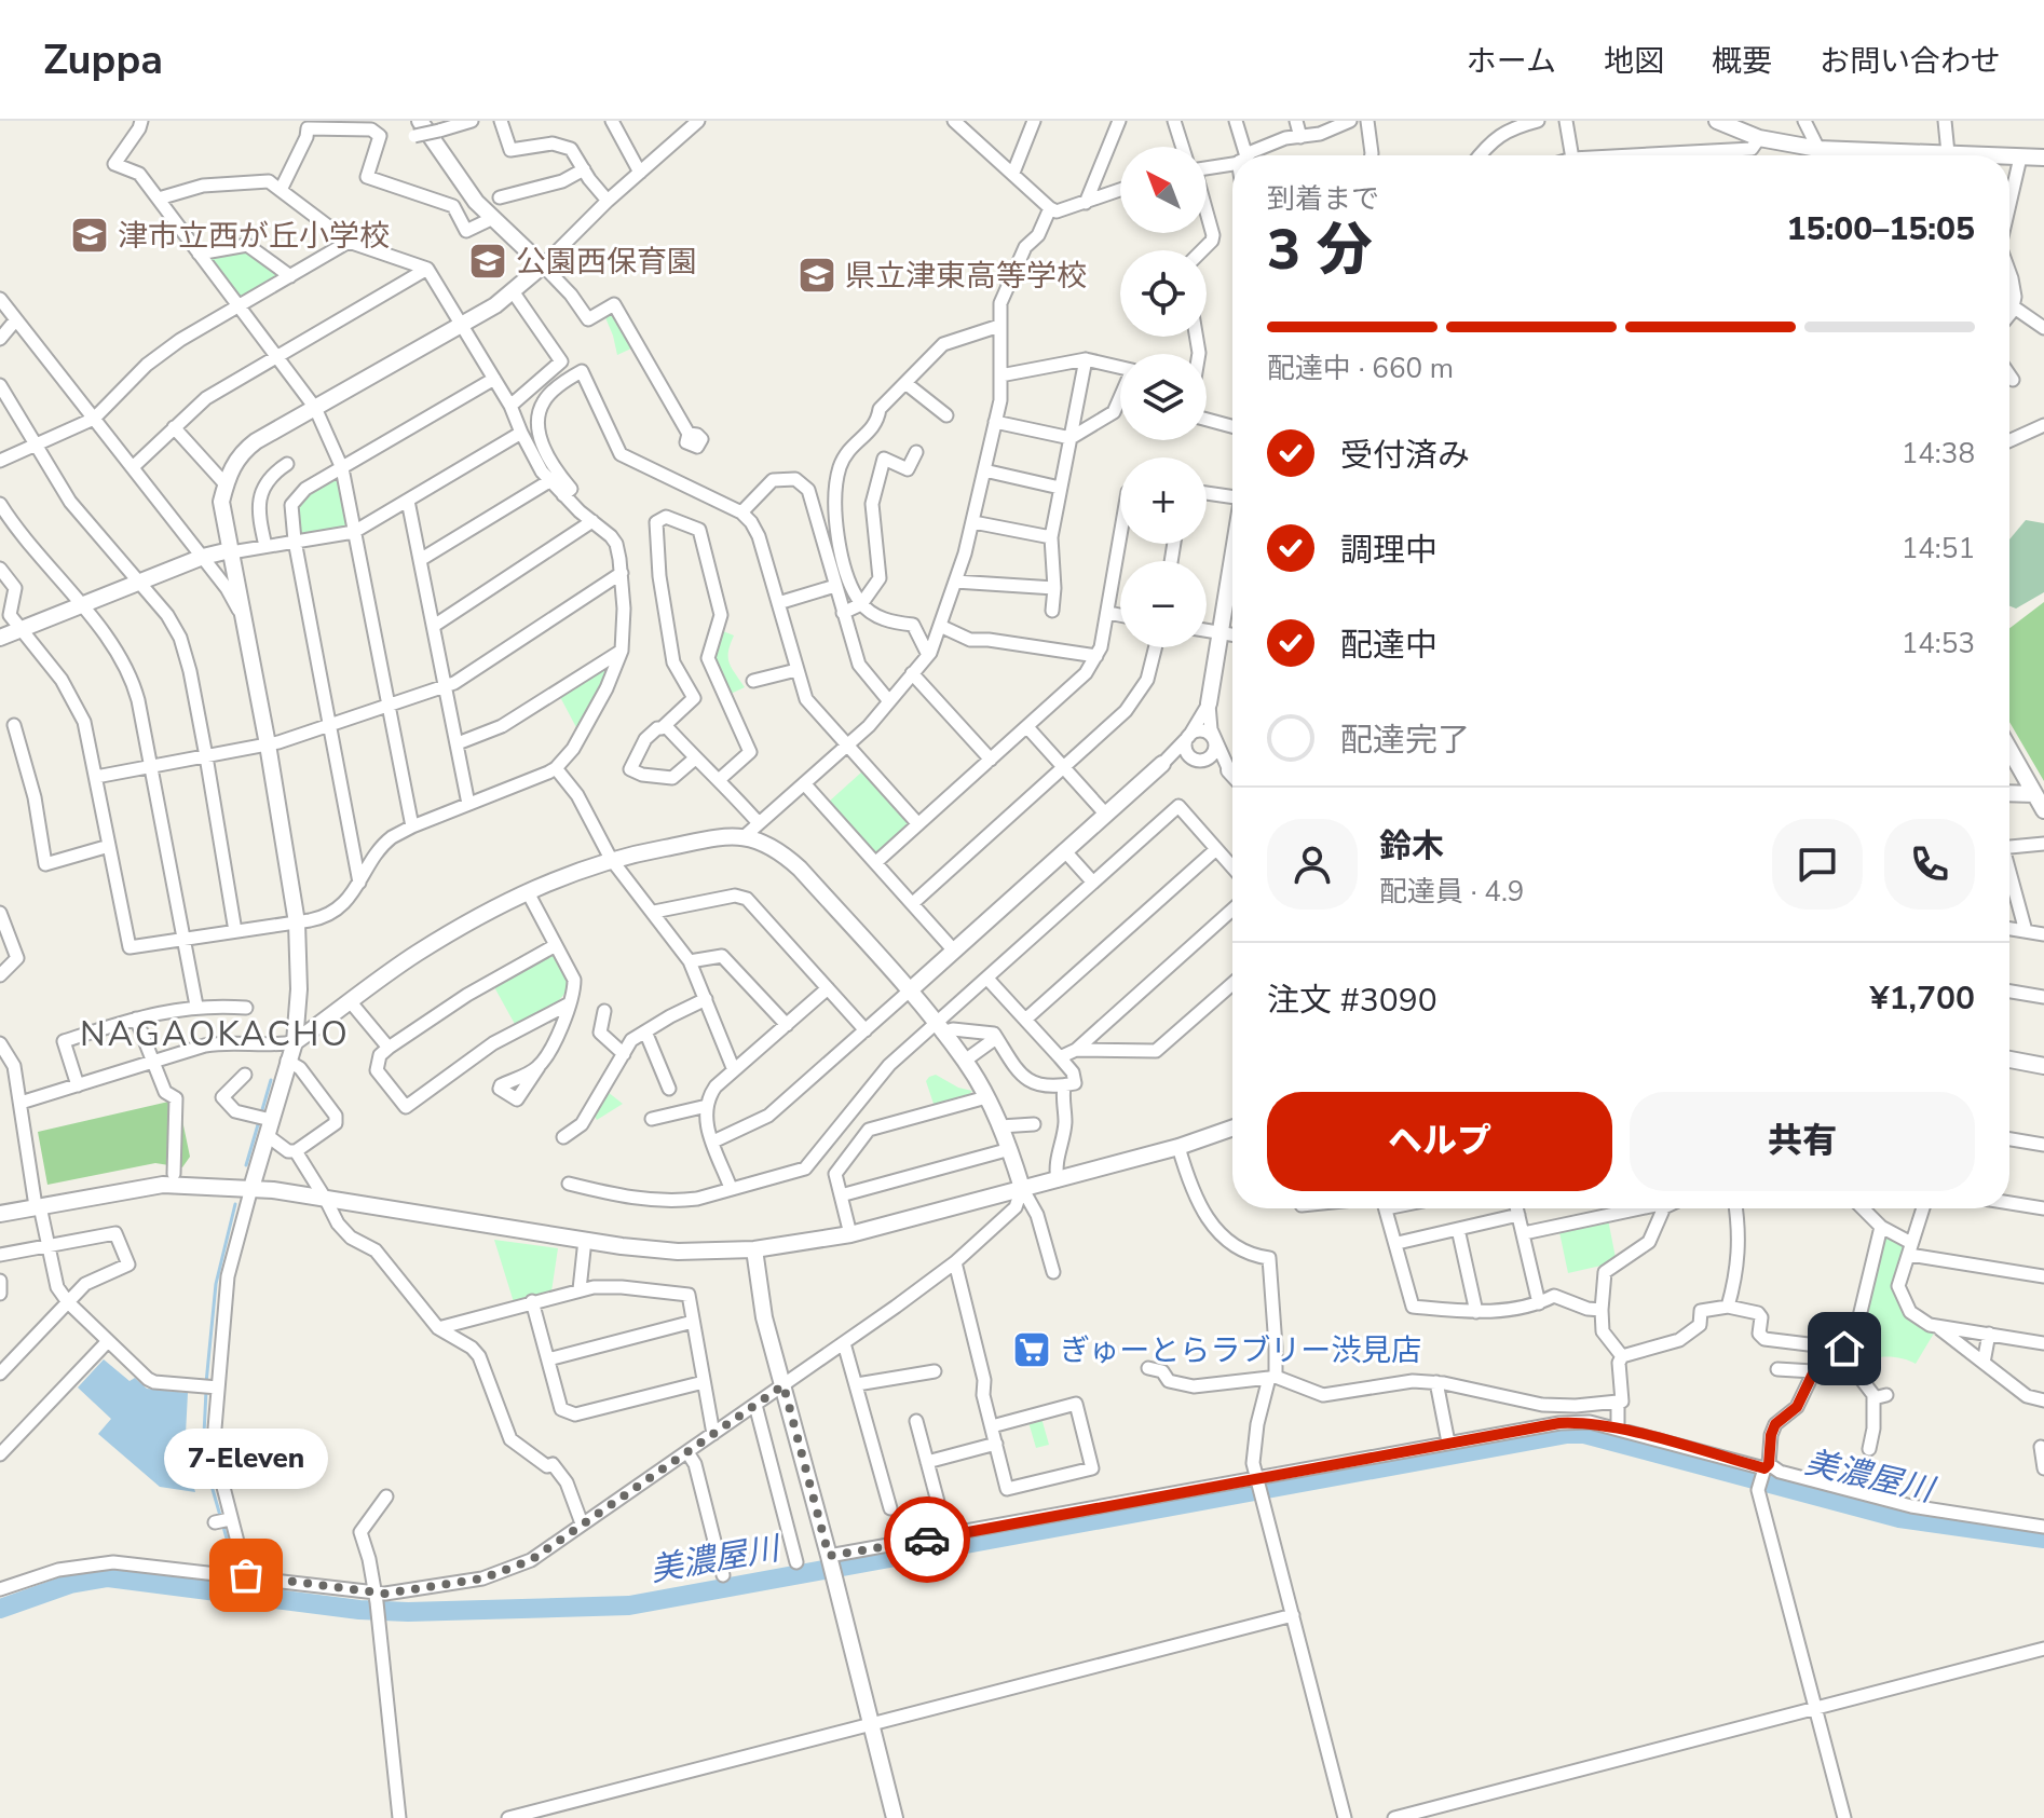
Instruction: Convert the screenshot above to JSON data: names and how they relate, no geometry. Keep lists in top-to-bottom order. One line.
{"districts":["NAGAOKACHO"],"water":["美濃屋川"],"places":{"school or university":["津市立西が丘小学校","公園西保育園","県立津東高等学校"],"supermarket":["ぎゅーとらラブリー渋見店"],"other":["7-Eleven"]},"north":"top left","page":{"header":"Zuppa","nav":["ホーム","地図","概要","お問い合わせ"],"map_buttons":["+","−"],"heading":["3 分","到着まで","15:00–15:05"],"panel":["鈴木","配達員 · 4.9","注文 #3090","¥1,700"],"bar":"配達中 · 660 m","list":[["受付済み","14:38"],["調理中","14:51"],["配達中","14:53"],"配達完了"],"buttons":["ヘルプ","共有"],"bubble":"7-Eleven"}}
